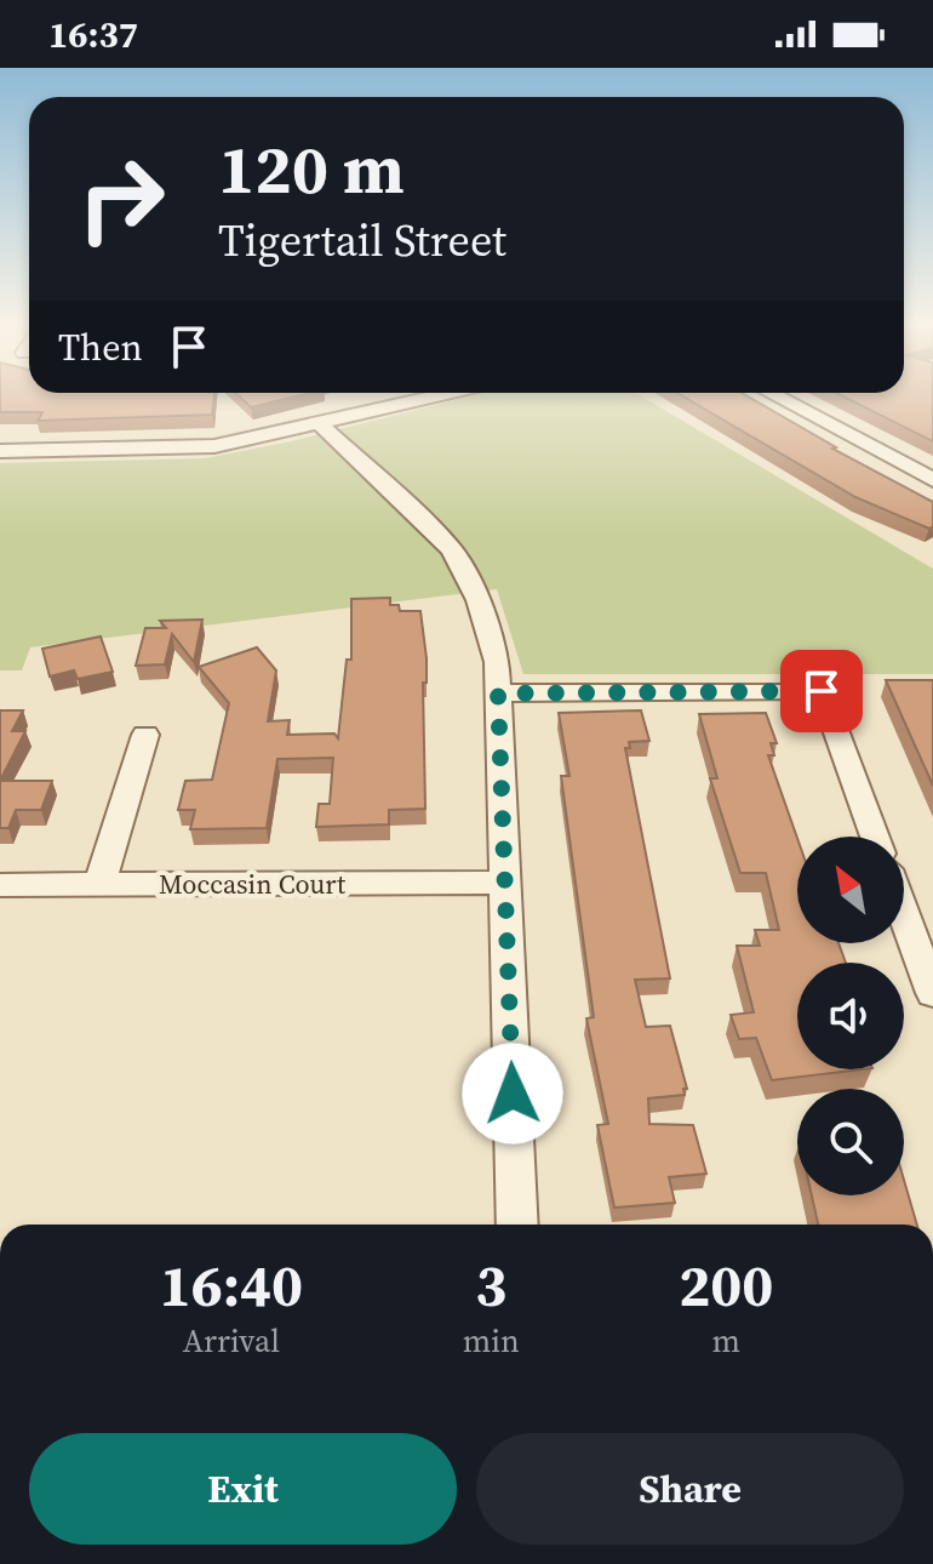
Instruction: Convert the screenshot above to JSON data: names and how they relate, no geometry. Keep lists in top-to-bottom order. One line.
{"streets":{"street":["Moccasin Court"]},"north":"top left","page":{"status":"16:37","turn":["120 m","Tigertail Street"],"then":"Then","eta":["16:40","Arrival","3","min","200","m"],"buttons":["Exit","Share"]}}
